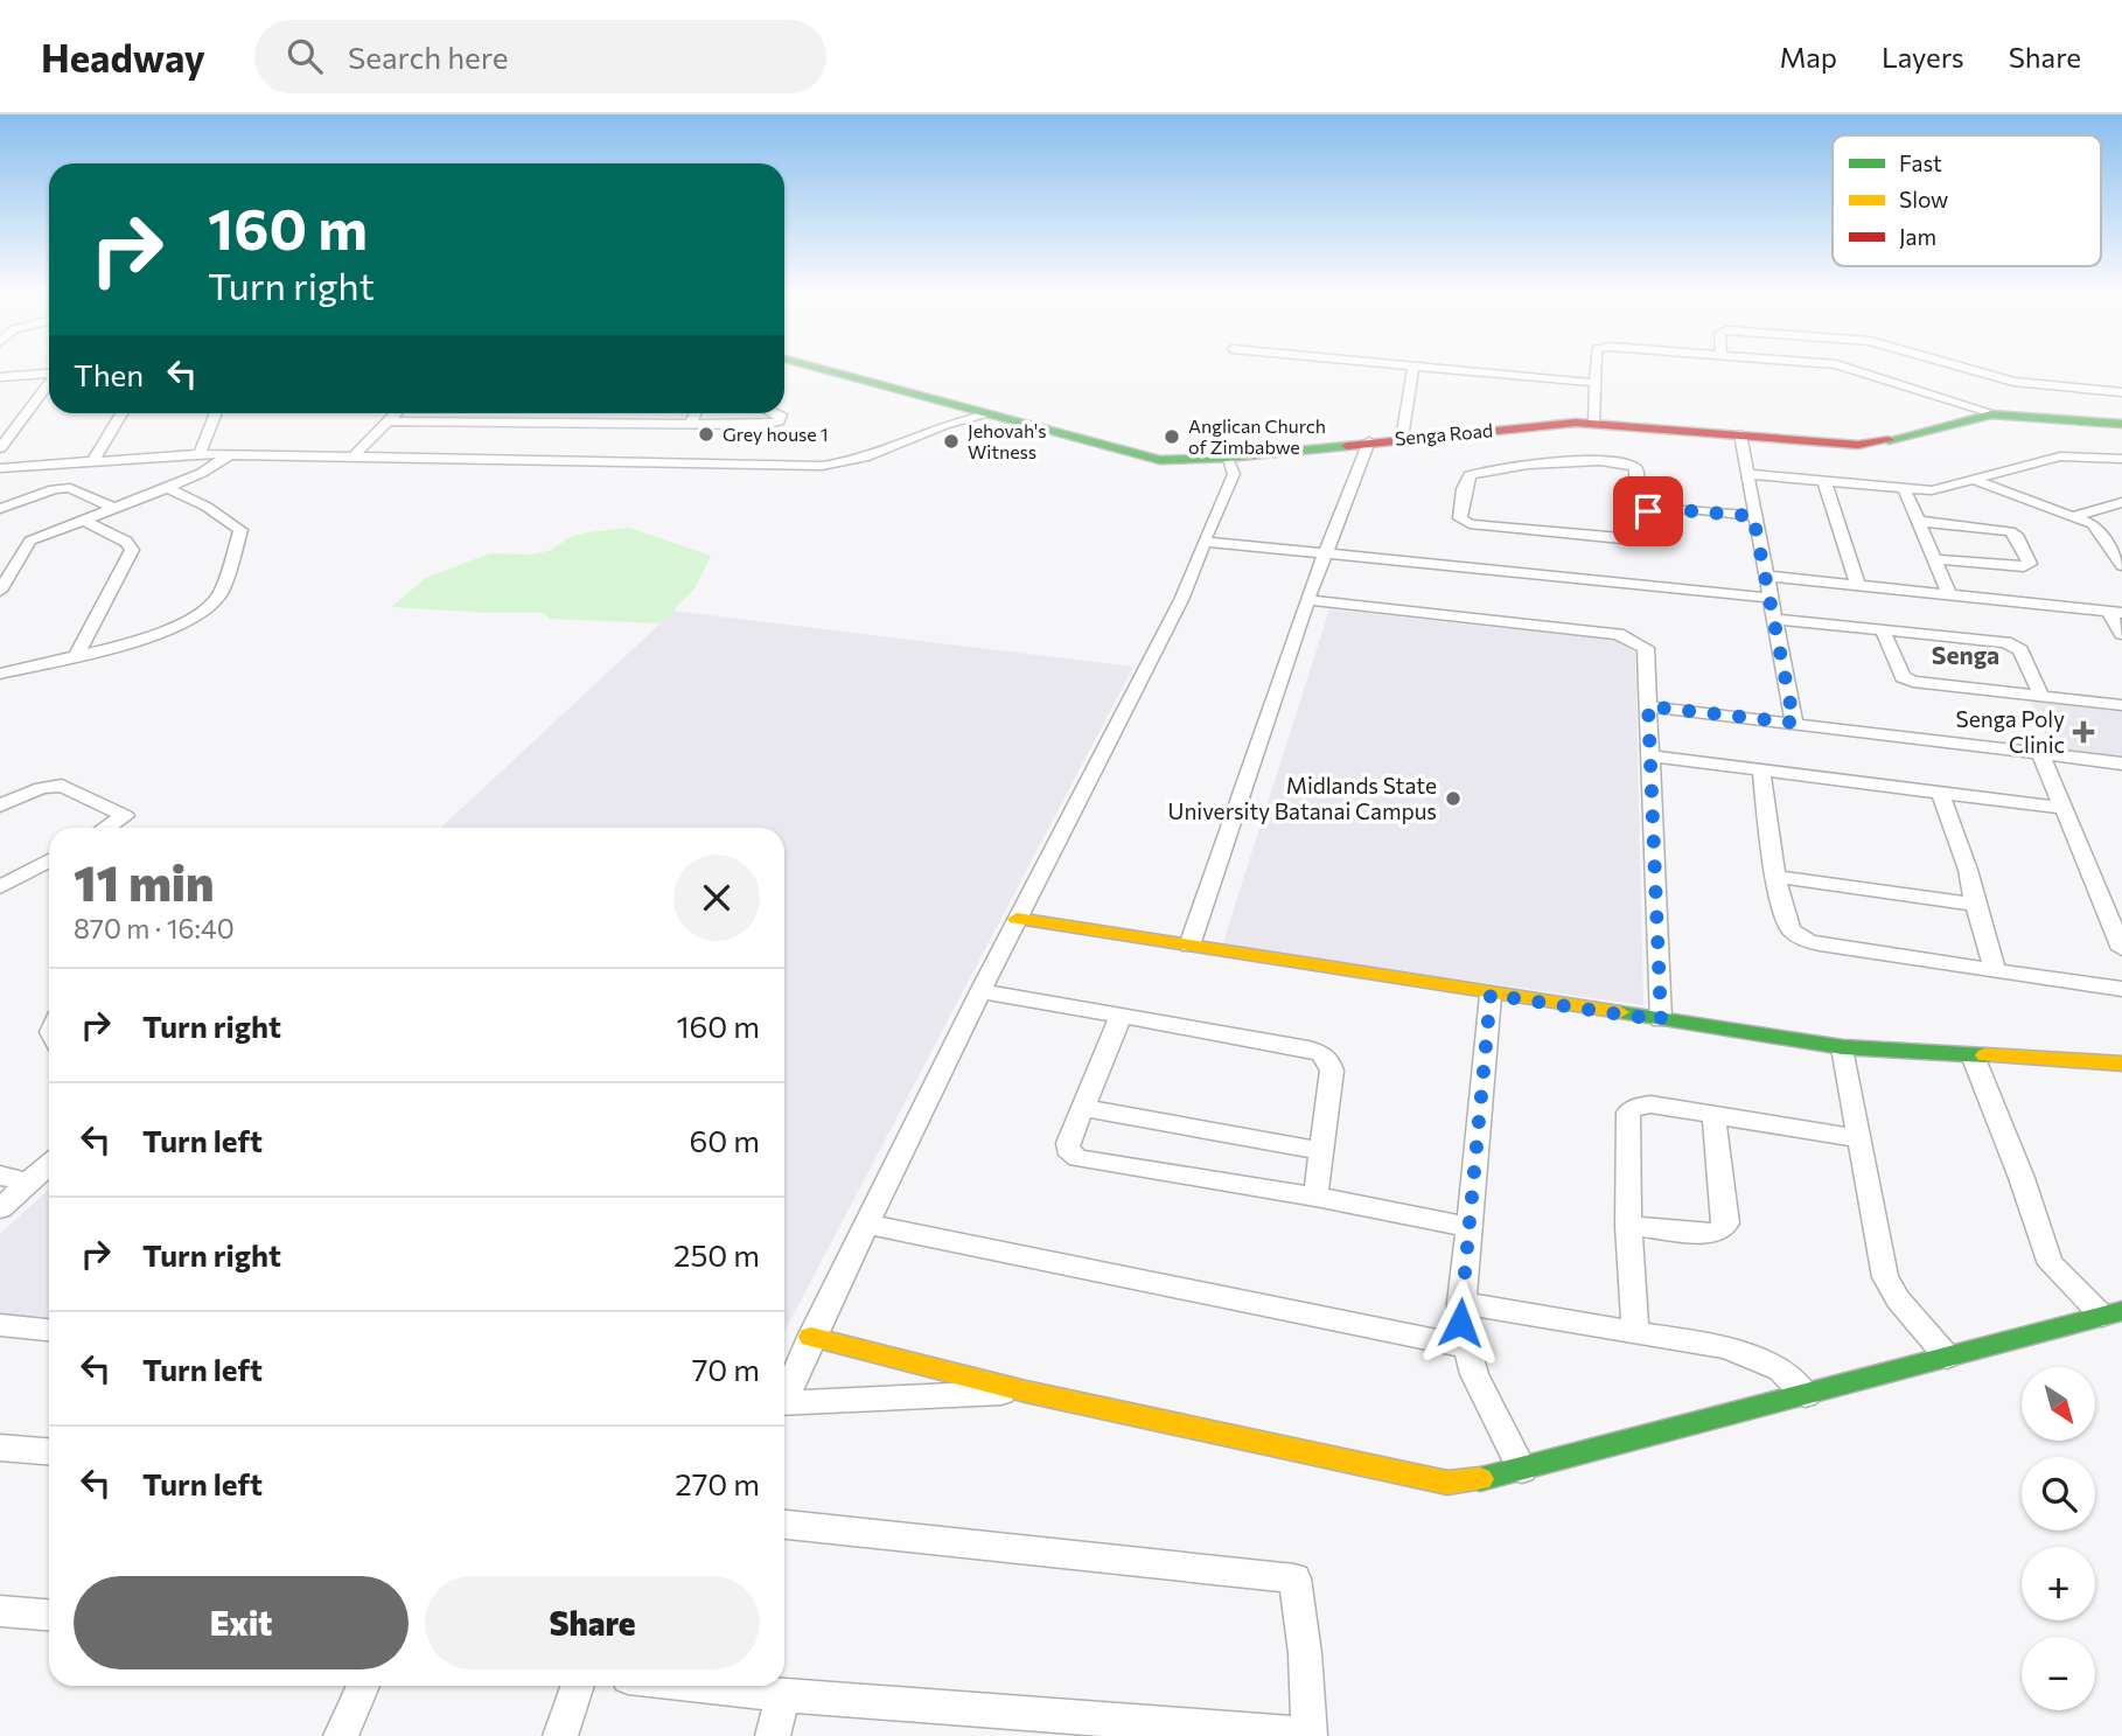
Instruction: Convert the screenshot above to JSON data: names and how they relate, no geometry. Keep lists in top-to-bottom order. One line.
{"streets":{"street":["Senga Road"]},"districts":["Senga"],"places":{"other":["Grey house 1","Anglican Church of Zimbabwe","Jehovah's Witness","Midlands State University Batanai Campus"],"health":["Senga Poly Clinic"]},"legend":["Fast","Slow","Jam"],"north":"bottom right","page":{"header":"Headway","search":"Search here","nav":["Map","Layers","Share"],"turn":["160 m","Turn right"],"then":"Then","heading":["11 min","870 m · 16:40"],"list":[{"name":"Turn right","value":"160 m"},{"name":"Turn left","value":"60 m"},{"name":"Turn right","value":"250 m"},{"name":"Turn left","value":"70 m"},{"name":"Turn left","value":"270 m"}],"map_buttons":["+","−"],"buttons":["Exit","Share"]}}
